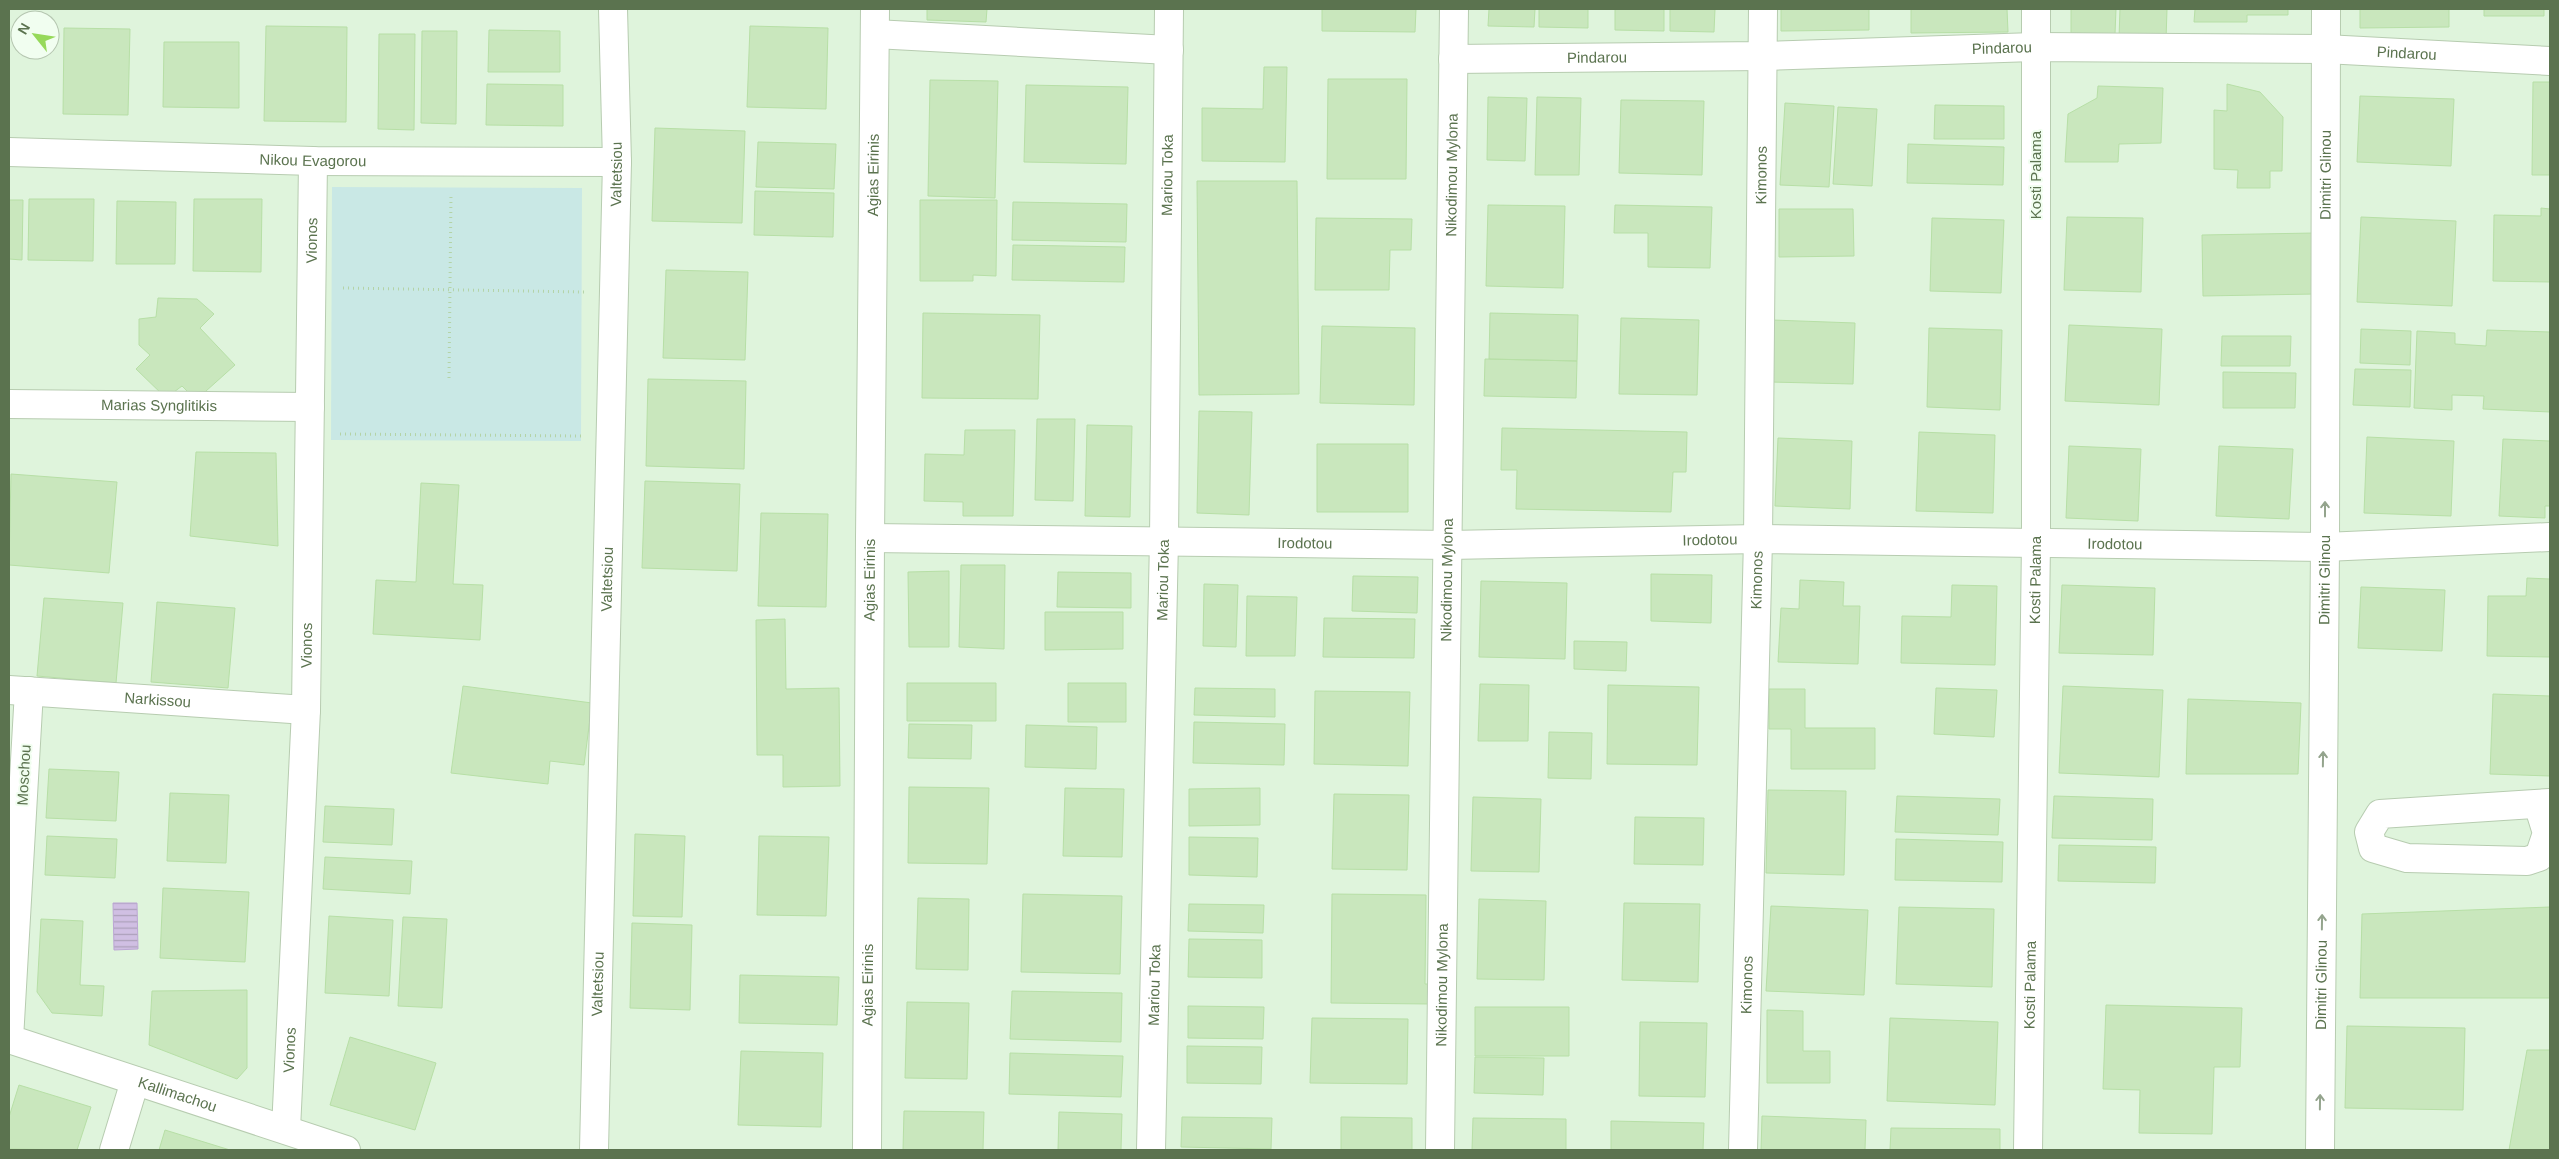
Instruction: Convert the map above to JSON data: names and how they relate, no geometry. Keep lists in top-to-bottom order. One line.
{"streets":{"street":["Pindarou","Nikou Evagorou","Valtetsiou","Agias Eirinis","Mariou Toka","Nikodimou Mylona","Kimonos","Kosti Palama","Dimitri Glinou","Vionos","Marias Synglitikis","Irodotou","Narkissou","Moschou","Kallimachou"]},"crossings":[["Pindarou","Nikodimou Mylona"],["Pindarou","Kimonos"],["Pindarou","Kosti Palama"],["Pindarou","Dimitri Glinou"],["Nikou Evagorou","Valtetsiou"],["Nikou Evagorou","Vionos"],["Agias Eirinis","Irodotou"],["Mariou Toka","Irodotou"],["Nikodimou Mylona","Irodotou"],["Kimonos","Irodotou"],["Kosti Palama","Irodotou"],["Dimitri Glinou","Irodotou"],["Vionos","Marias Synglitikis"],["Vionos","Narkissou"],["Vionos","Kallimachou"],["Narkissou","Moschou"],["Moschou","Kallimachou"]],"one_way":["Dimitri Glinou"],"north":"top left"}
